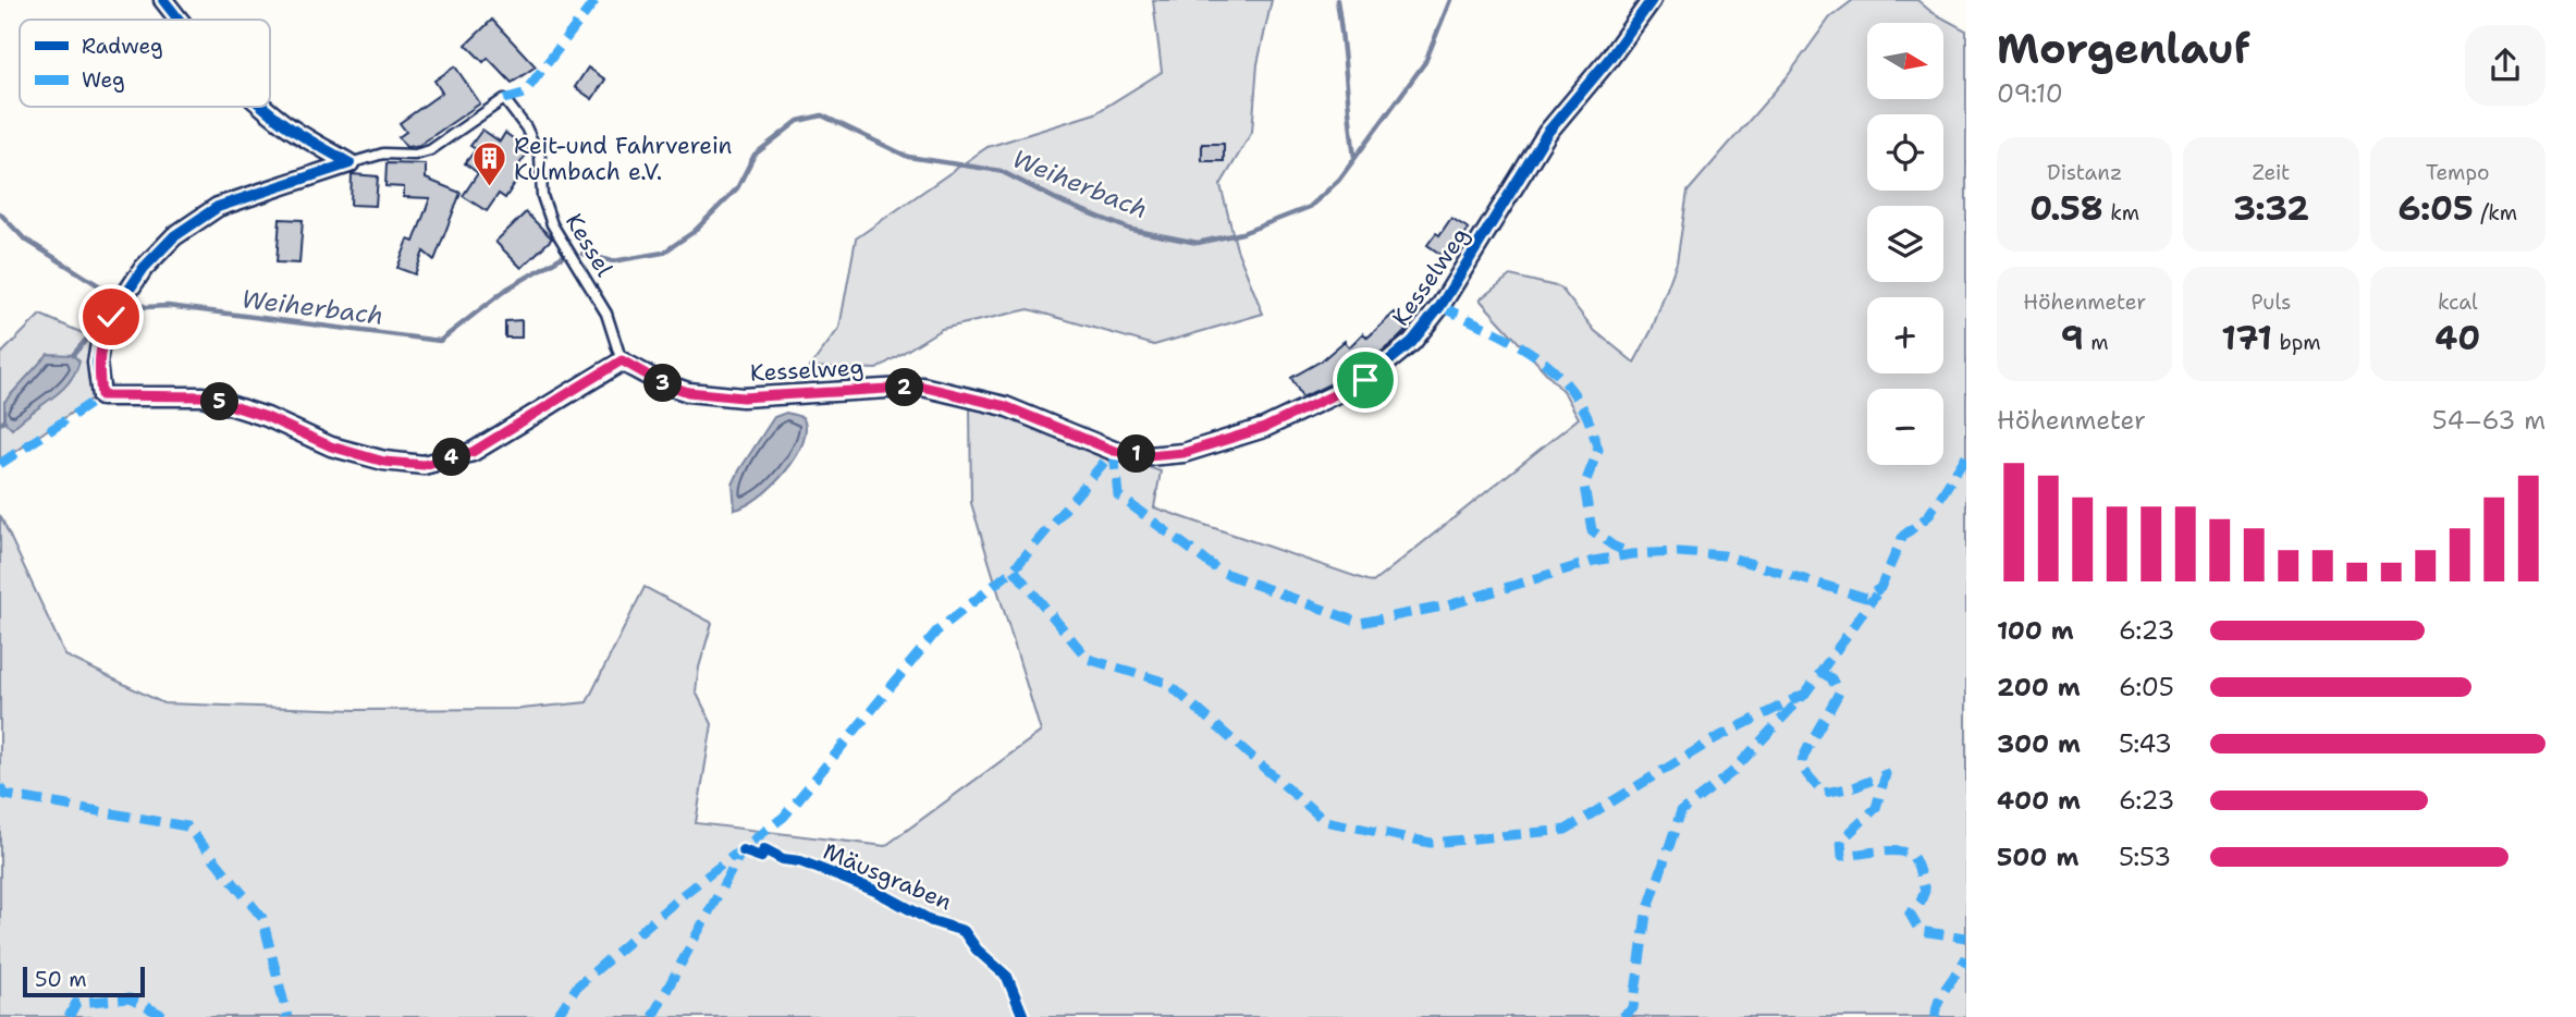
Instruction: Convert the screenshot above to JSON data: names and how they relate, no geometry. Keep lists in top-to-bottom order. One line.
{"streets":{"street":["Kesselweg"],"lane":["Kessel"],"cycle path":["Mäusgraben"]},"crossings":[["Kessel","Kesselweg"]],"water":["Weiherbach"],"places":{"building":["Reit-und Fahrverein Kulmbach e.V."]},"legend":["Radweg","Weg"],"scale_bar":"50 m","north":"right","page":{"heading":["Morgenlauf","09:10"],"map_buttons":["+","−"],"stats":[["Distanz","0.58 km"],["Zeit","3:32"],["Tempo","6:05 /km"],["Höhenmeter","9 m"],["Puls","171 bpm"],["kcal","40"]],"pins":["3","2","5","1","4"],"chart":["Höhenmeter","54–63 m"],"list":[{"name":"100 m","note":"6:23"},{"name":"200 m","note":"6:05"},{"name":"300 m","note":"5:43"},{"name":"400 m","note":"6:23"},{"name":"500 m","note":"5:53"}],"scale":"50 m"}}
